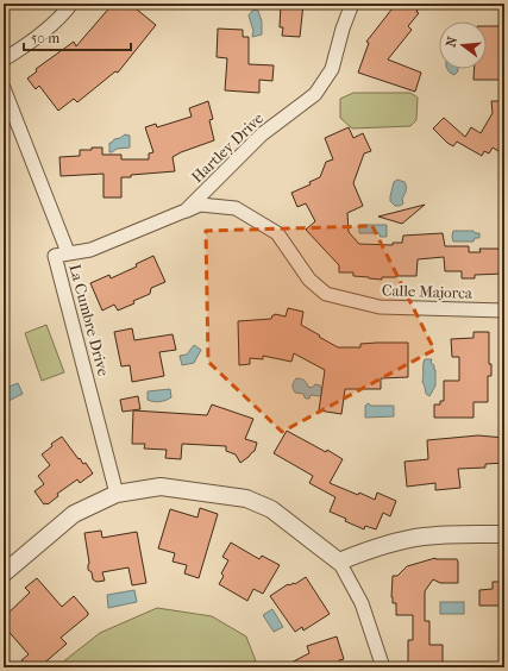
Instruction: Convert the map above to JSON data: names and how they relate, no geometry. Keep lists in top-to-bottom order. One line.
{"streets":{"street":["Hartley Drive","Calle Majorca","La Cumbre Drive"]},"crossings":[["Hartley Drive","Calle Majorca"],["Hartley Drive","La Cumbre Drive"]],"scale_bar":"50 m","north":"left"}
